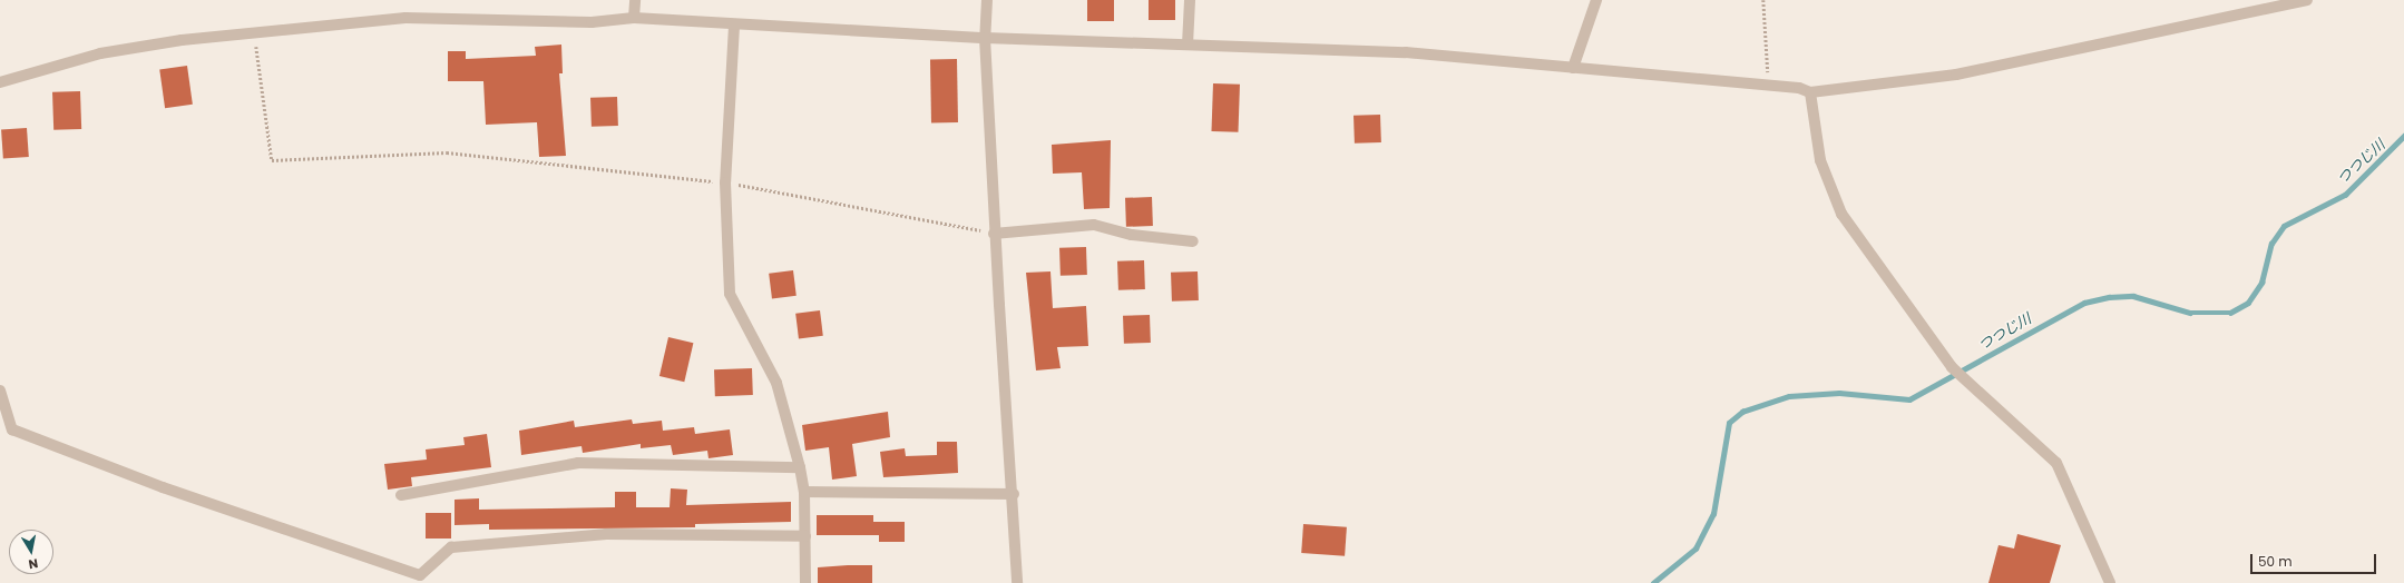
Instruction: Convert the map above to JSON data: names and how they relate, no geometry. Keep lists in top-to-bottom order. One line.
{"water":["つつじ川"],"scale_bar":"50 m","north":"bottom"}
